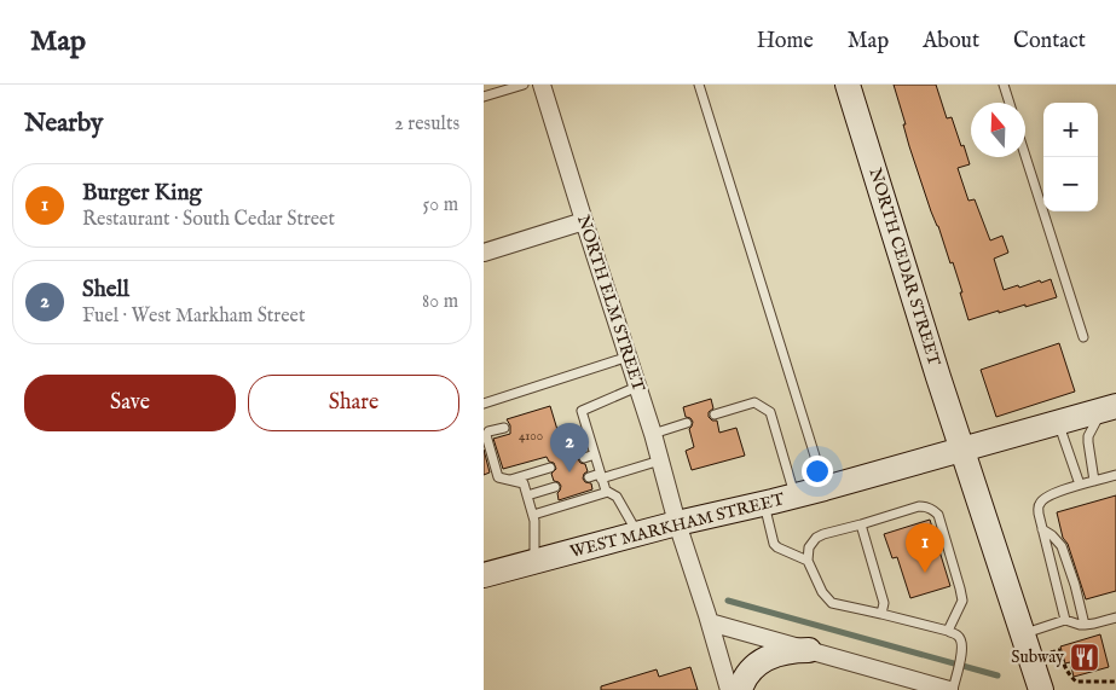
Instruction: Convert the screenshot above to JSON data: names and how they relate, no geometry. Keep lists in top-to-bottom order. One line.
{"streets":{"main road":["NORTH CEDAR STREET","WEST MARKHAM STREET"],"street":["NORTH ELM STREET"]},"crossings":[["NORTH CEDAR STREET","WEST MARKHAM STREET"],["NORTH ELM STREET","WEST MARKHAM STREET"]],"places":{"restaurant":["Subway"]},"house_numbers":["4100"],"north":"top","page":{"header":"Map","nav":["Home","Map","About","Contact"],"heading":["Nearby","2 results"],"map_buttons":["+","−"],"list":[{"mark":"1","name":"Burger King","note":"Restaurant · South Cedar Street","value":"50 m"},{"mark":"2","name":"Shell","note":"Fuel · West Markham Street","value":"80 m"}],"buttons":["Save","Share"],"pins":["2","1"]}}
